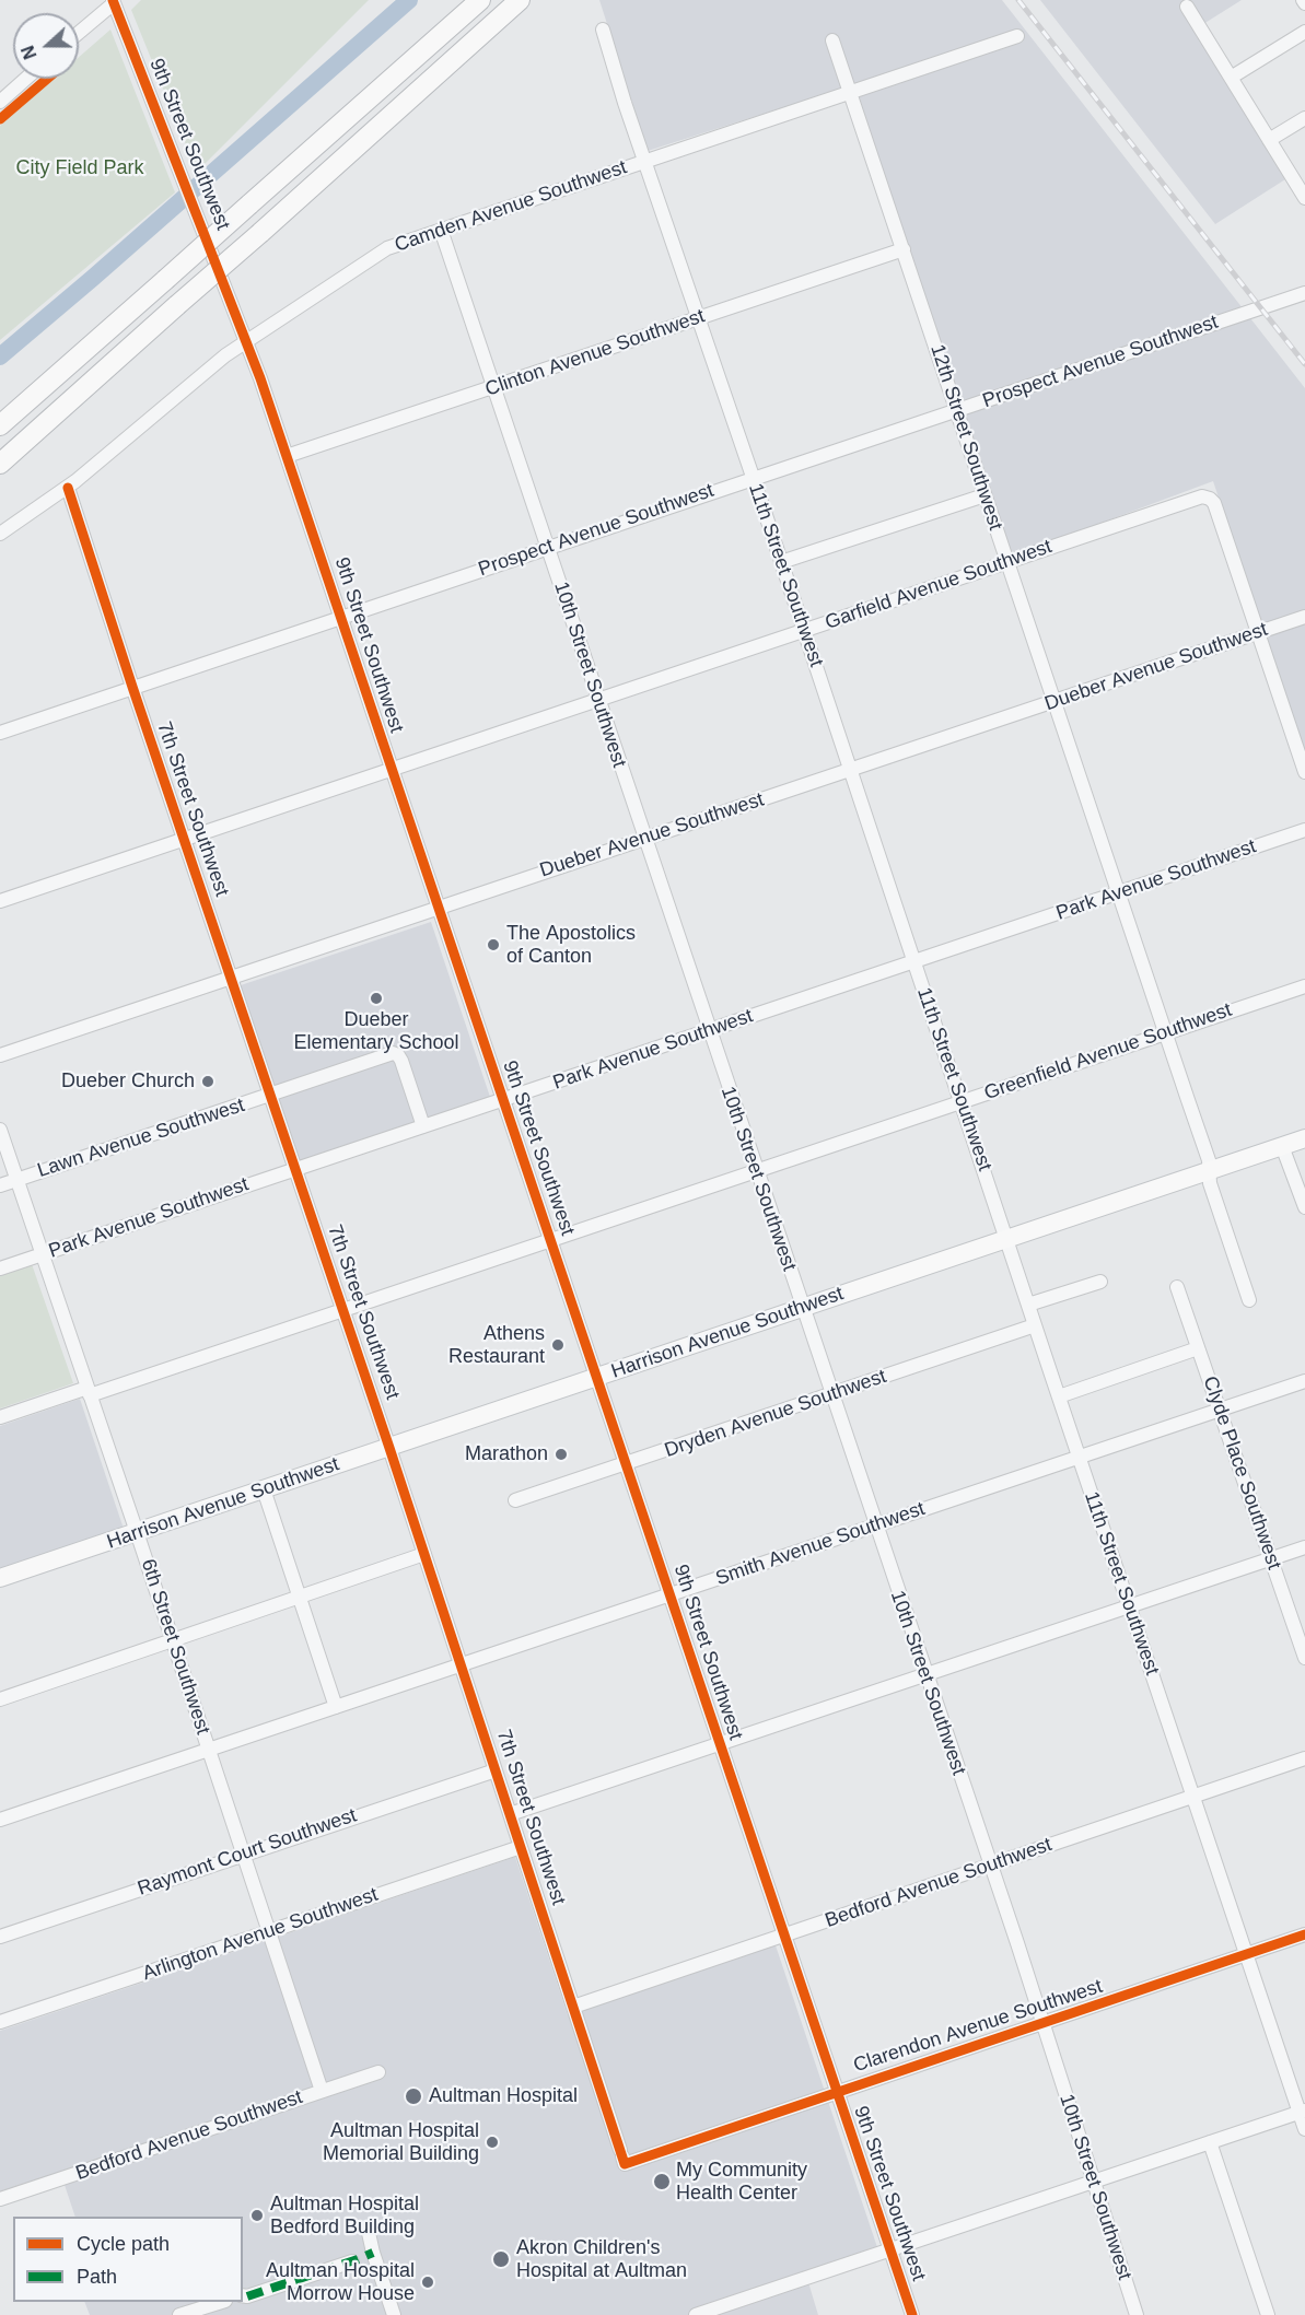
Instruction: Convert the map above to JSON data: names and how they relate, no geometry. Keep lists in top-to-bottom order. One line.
{"streets":{"main road":["Harrison Avenue Southwest"],"street":["9th Street Southwest","Camden Avenue Southwest","Clinton Avenue Southwest","Prospect Avenue Southwest","12th Street Southwest","11th Street Southwest","Garfield Avenue Southwest","Dueber Avenue Southwest","10th Street Southwest","7th Street Southwest","Park Avenue Southwest","Greenfield Avenue Southwest","Lawn Avenue Southwest","Dryden Avenue Southwest","Clyde Place Southwest","Smith Avenue Southwest","6th Street Southwest","Raymont Court Southwest","Bedford Avenue Southwest","Arlington Avenue Southwest","Clarendon Avenue Southwest"]},"crossings":[["9th Street Southwest","Camden Avenue Southwest"],["9th Street Southwest","Clinton Avenue Southwest"],["9th Street Southwest","Prospect Avenue Southwest"],["9th Street Southwest","Garfield Avenue Southwest"],["9th Street Southwest","Dueber Avenue Southwest"],["9th Street Southwest","Park Avenue Southwest"],["9th Street Southwest","Greenfield Avenue Southwest"],["9th Street Southwest","Harrison Avenue Southwest"],["9th Street Southwest","Dryden Avenue Southwest"],["9th Street Southwest","Smith Avenue Southwest"],["9th Street Southwest","Bedford Avenue Southwest"],["9th Street Southwest","Clarendon Avenue Southwest"],["Camden Avenue Southwest","12th Street Southwest"],["Camden Avenue Southwest","11th Street Southwest"],["Camden Avenue Southwest","10th Street Southwest"],["Camden Avenue Southwest","7th Street Southwest"],["Clinton Avenue Southwest","12th Street Southwest"],["Clinton Avenue Southwest","11th Street Southwest"],["Clinton Avenue Southwest","10th Street Southwest"],["Prospect Avenue Southwest","12th Street Southwest"],["Prospect Avenue Southwest","11th Street Southwest"],["Prospect Avenue Southwest","10th Street Southwest"],["Prospect Avenue Southwest","7th Street Southwest"],["12th Street Southwest","Garfield Avenue Southwest"],["12th Street Southwest","Dueber Avenue Southwest"],["12th Street Southwest","Park Avenue Southwest"],["12th Street Southwest","Greenfield Avenue Southwest"],["12th Street Southwest","Harrison Avenue Southwest"],["11th Street Southwest","Garfield Avenue Southwest"],["11th Street Southwest","Dueber Avenue Southwest"],["11th Street Southwest","Park Avenue Southwest"],["11th Street Southwest","Greenfield Avenue Southwest"],["11th Street Southwest","Harrison Avenue Southwest"],["11th Street Southwest","Dryden Avenue Southwest"],["11th Street Southwest","Smith Avenue Southwest"],["11th Street Southwest","Bedford Avenue Southwest"],["11th Street Southwest","Clarendon Avenue Southwest"],["Garfield Avenue Southwest","Dueber Avenue Southwest"],["Garfield Avenue Southwest","10th Street Southwest"],["Garfield Avenue Southwest","7th Street Southwest"],["Dueber Avenue Southwest","10th Street Southwest"],["Dueber Avenue Southwest","7th Street Southwest"],["10th Street Southwest","Park Avenue Southwest"],["10th Street Southwest","Greenfield Avenue Southwest"],["10th Street Southwest","Harrison Avenue Southwest"],["10th Street Southwest","Dryden Avenue Southwest"],["10th Street Southwest","Smith Avenue Southwest"],["10th Street Southwest","Bedford Avenue Southwest"],["10th Street Southwest","Clarendon Avenue Southwest"],["7th Street Southwest","Park Avenue Southwest"],["7th Street Southwest","Greenfield Avenue Southwest"],["7th Street Southwest","Lawn Avenue Southwest"],["7th Street Southwest","Harrison Avenue Southwest"],["7th Street Southwest","Smith Avenue Southwest"],["7th Street Southwest","Raymont Court Southwest"],["7th Street Southwest","Bedford Avenue Southwest"],["7th Street Southwest","Arlington Avenue Southwest"],["7th Street Southwest","Clarendon Avenue Southwest"],["Park Avenue Southwest","Lawn Avenue Southwest"],["Park Avenue Southwest","6th Street Southwest"],["Greenfield Avenue Southwest","6th Street Southwest"],["Lawn Avenue Southwest","6th Street Southwest"],["Harrison Avenue Southwest","6th Street Southwest"],["Clyde Place Southwest","Smith Avenue Southwest"],["Smith Avenue Southwest","6th Street Southwest"],["6th Street Southwest","Raymont Court Southwest"],["6th Street Southwest","Bedford Avenue Southwest"],["6th Street Southwest","Arlington Avenue Southwest"]],"parks":["City Field Park"],"places":["The Apostolics of Canton","Dueber Elementary School","Dueber Church","Athens Restaurant","Marathon","Aultman Hospital","Aultman Hospital Memorial Building","My Community Health Center","Aultman Hospital Bedford Building","Akron Children's Hospital at Aultman","Aultman Hospital Morrow House"],"legend":["Cycle path","Path"],"north":"left"}
